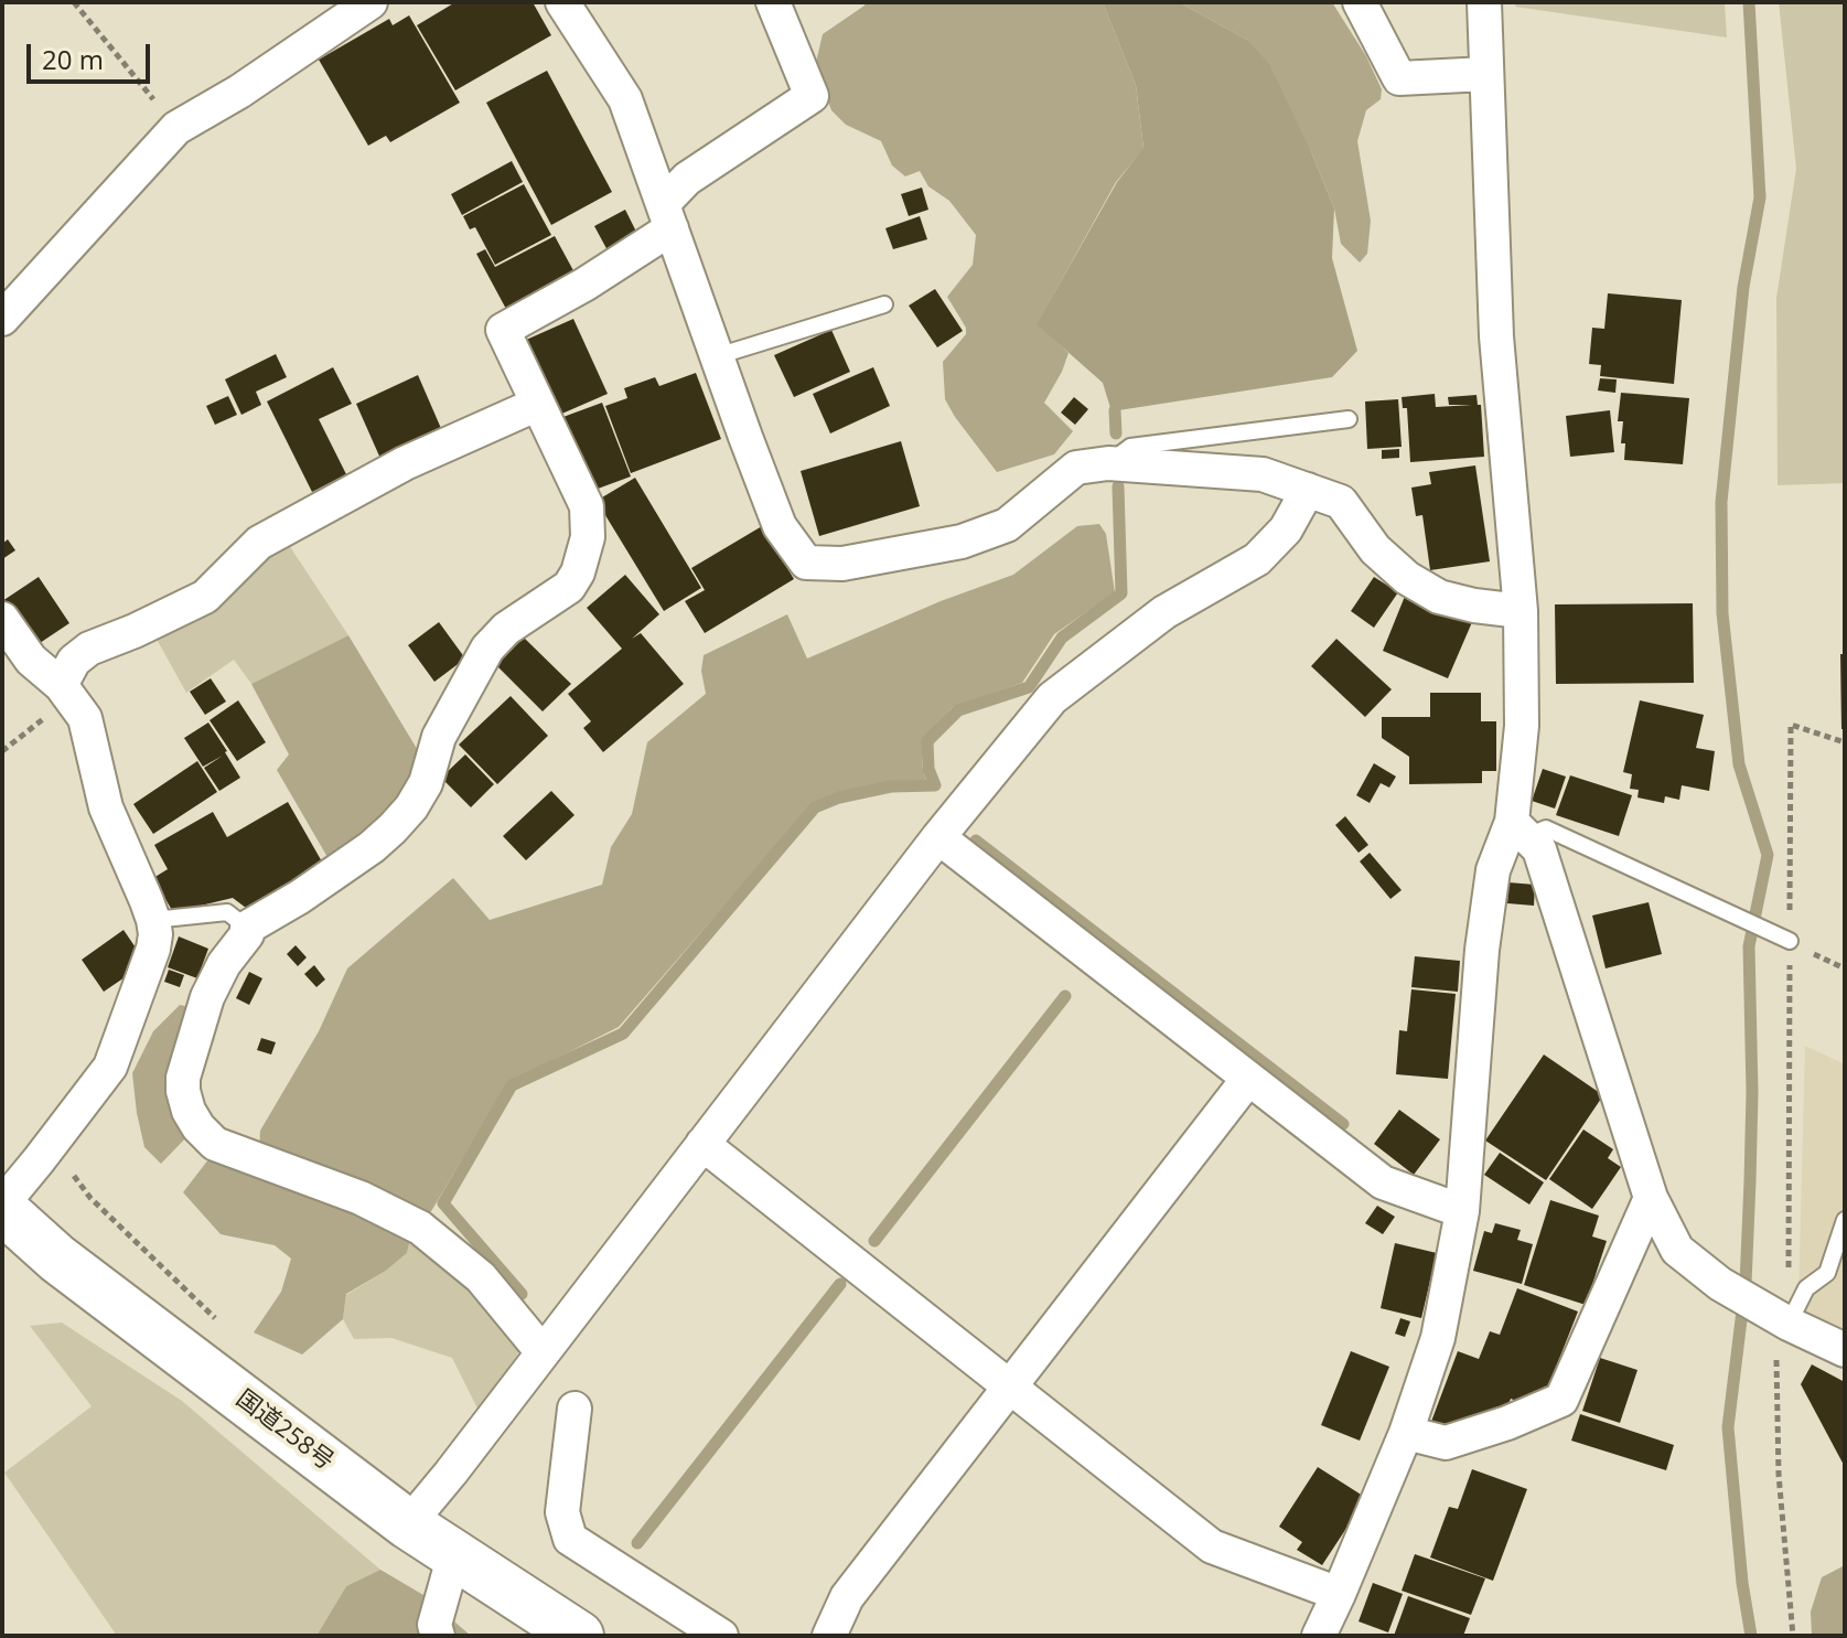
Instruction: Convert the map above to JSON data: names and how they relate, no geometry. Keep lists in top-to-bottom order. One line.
{"streets":{"highway":["国道258号"]},"scale_bar":"20 m"}
